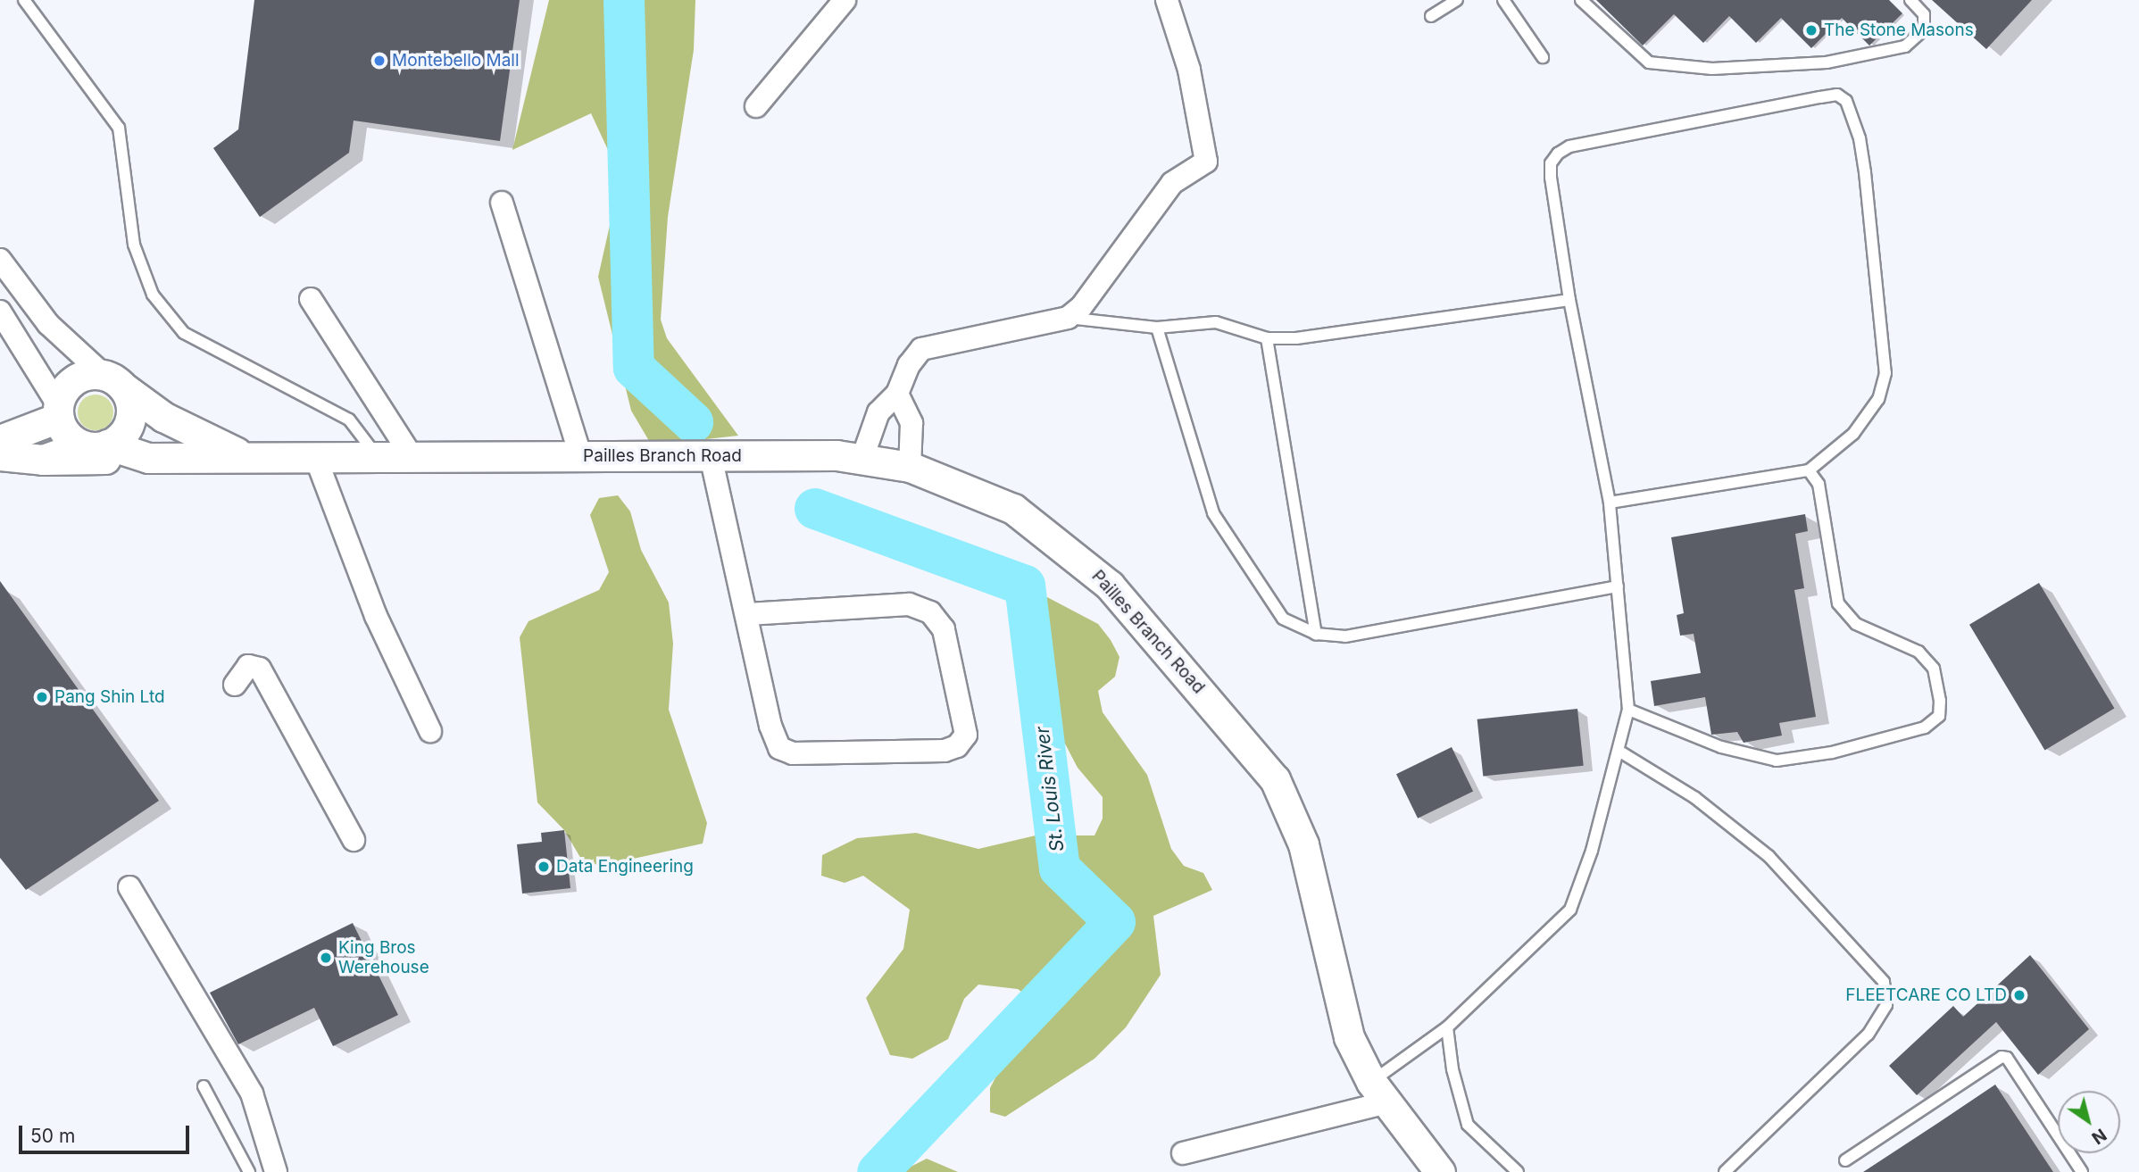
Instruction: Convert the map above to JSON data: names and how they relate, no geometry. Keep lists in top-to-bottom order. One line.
{"streets":{"main road":["Pailles Branch Road"]},"water":["St. Louis River"],"places":["The Stone Masons","Montebello Mall","Pang Shin Ltd","Data Engineering","King Bros Werehouse","FLEETCARE CO LTD"],"scale_bar":"50 m","north":"bottom right"}
